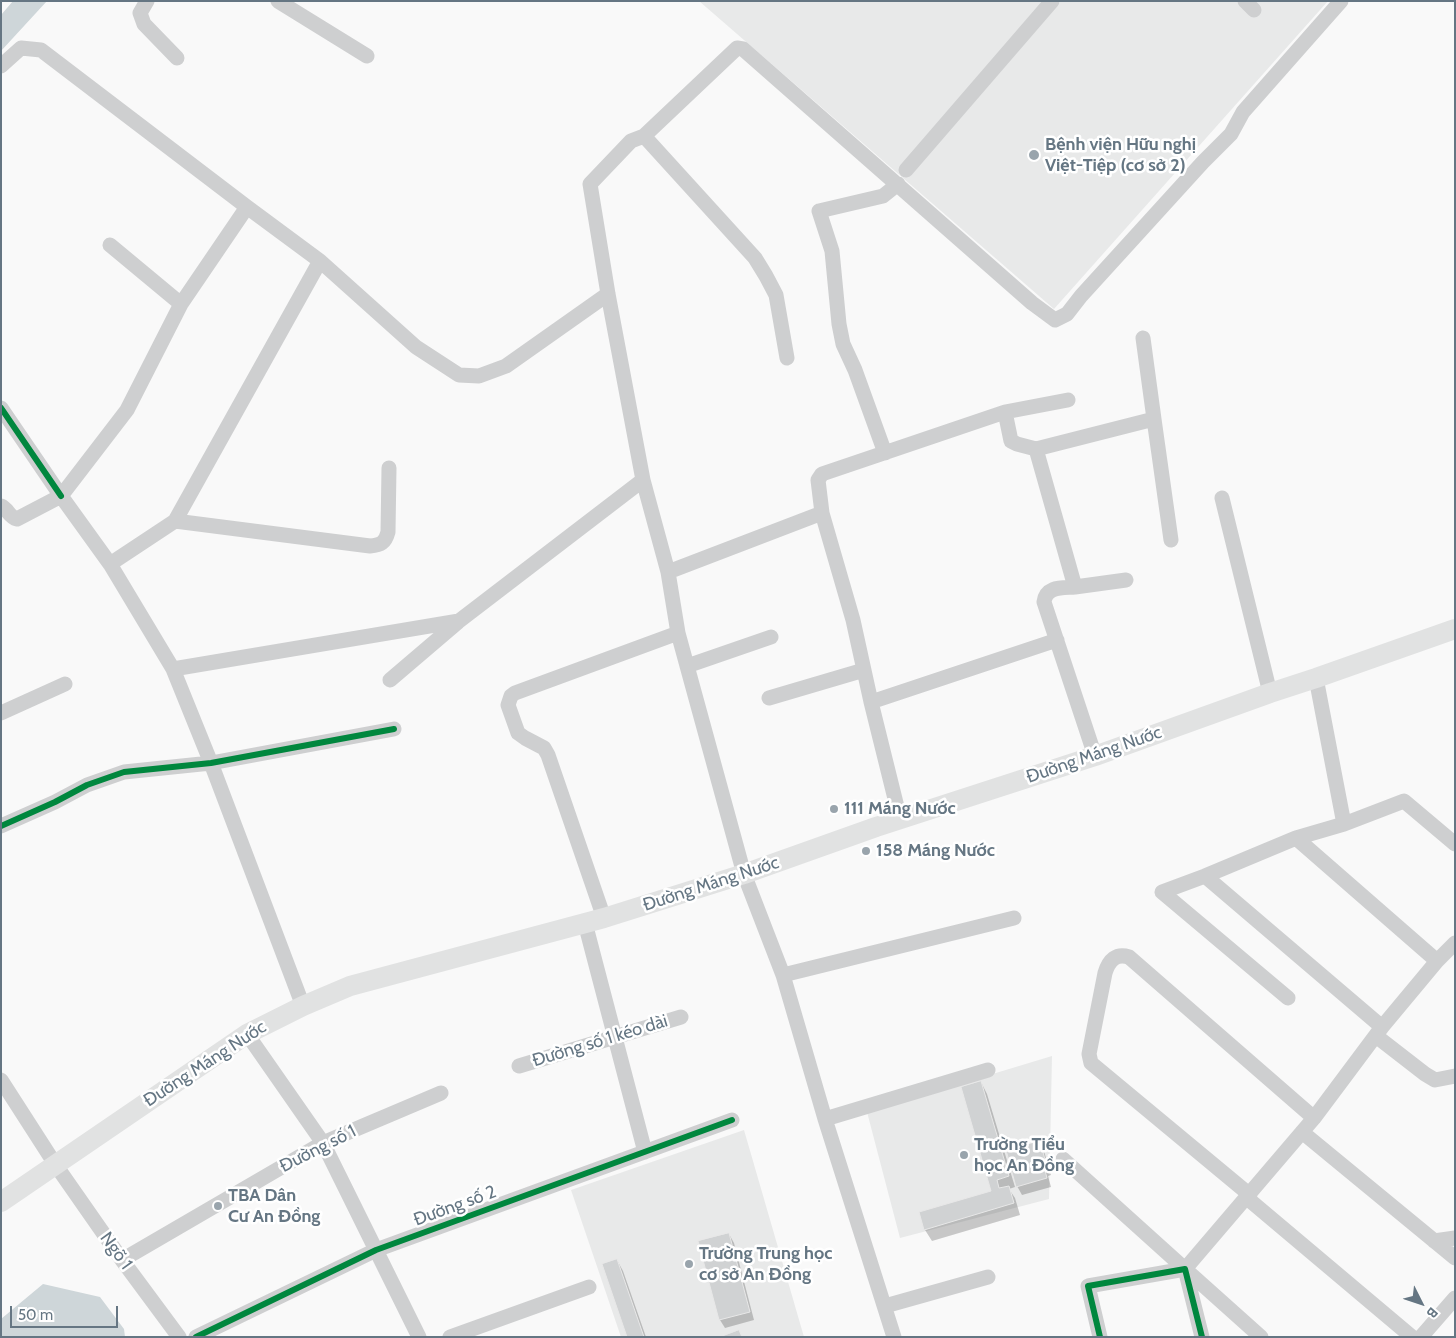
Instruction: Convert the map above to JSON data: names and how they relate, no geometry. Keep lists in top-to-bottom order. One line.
{"streets":{"main road":["Đường Máng Nước"],"street":["Đường số 1 kéo dài","Đường số 1","Đường số 2","Ngõ 1"]},"crossings":[["Đường Máng Nước","Ngõ 1"],["Đường số 1","Ngõ 1"]],"places":["Bệnh viện Hữu nghị Việt-Tiệp (cơ sở 2)","111 Máng Nước","158 Máng Nước","Trường Tiểu học An Đồng","TBA Dân Cư An Đồng","Trường Trung học cơ sở An Đồng"],"scale_bar":"50 m","north":"bottom right"}
